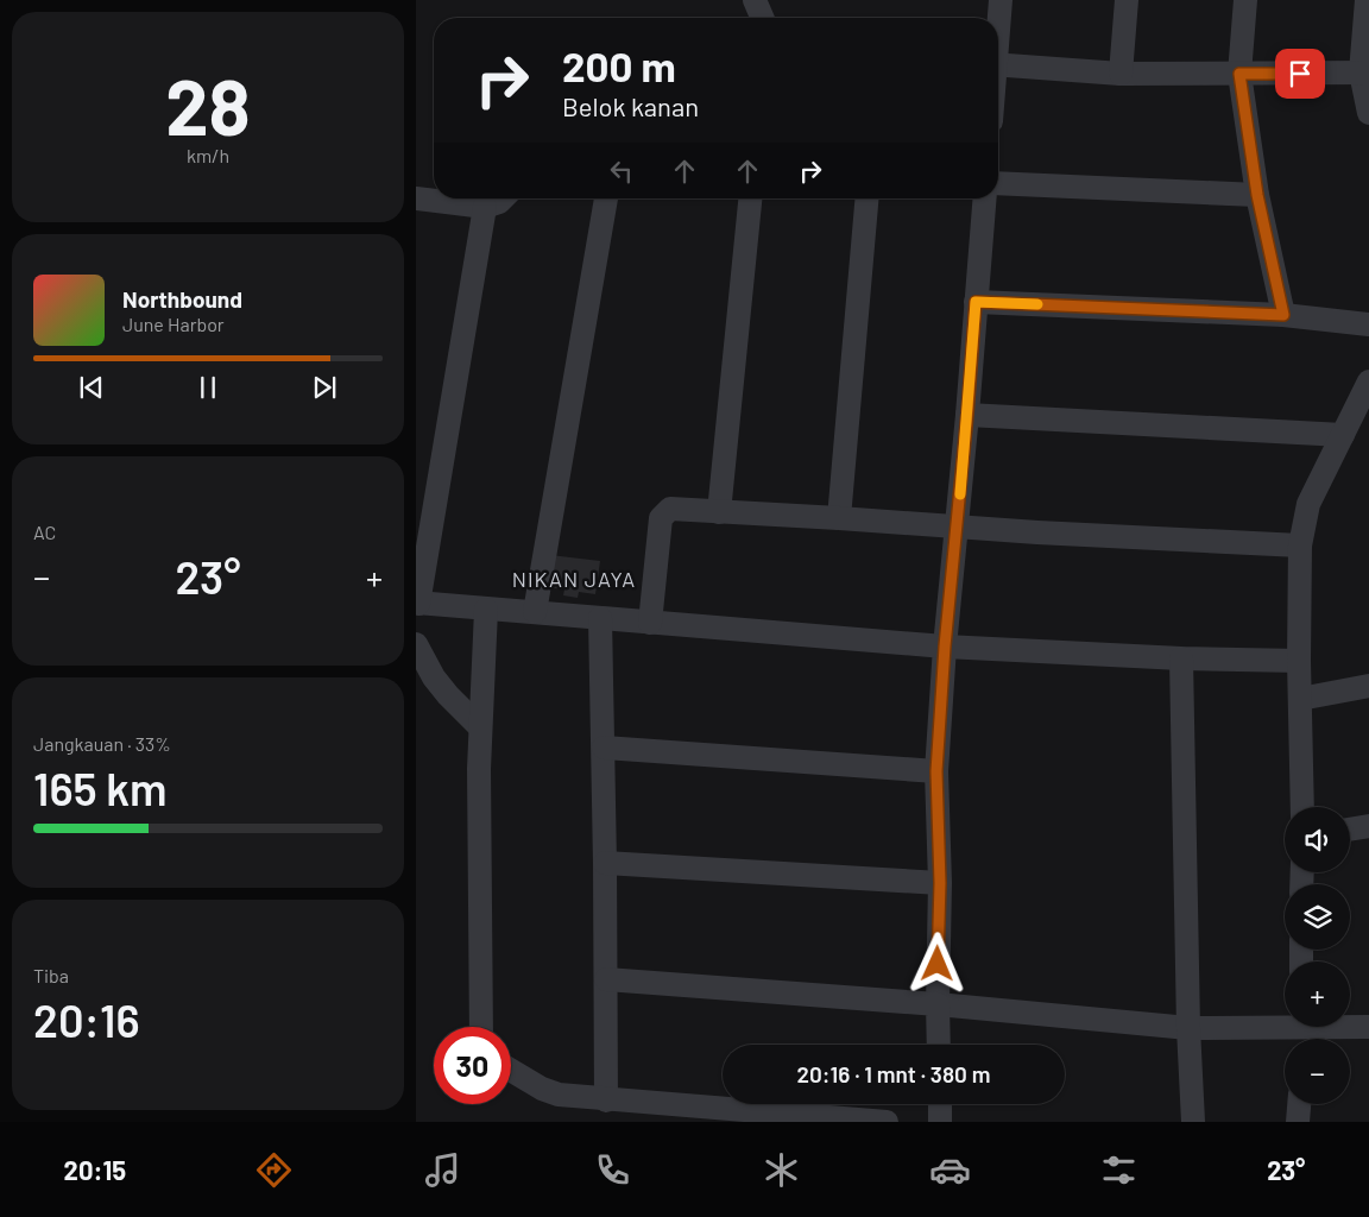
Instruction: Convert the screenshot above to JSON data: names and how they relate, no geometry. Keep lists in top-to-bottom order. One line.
{"districts":["NIKAN JAYA"],"page":{"tile":[["28","km/h"],"AC",["Jangkauan · 33%","165 km"],["Tiba","20:16"]],"turn":["200 m","Belok kanan"],"song":["Northbound","June Harbor"],"heat":["−","23°","+"],"map_buttons":["+","−"],"limit":"30","trip":"20:16 · 1 mnt · 380 m","tabs":["20:15","23°"]}}
